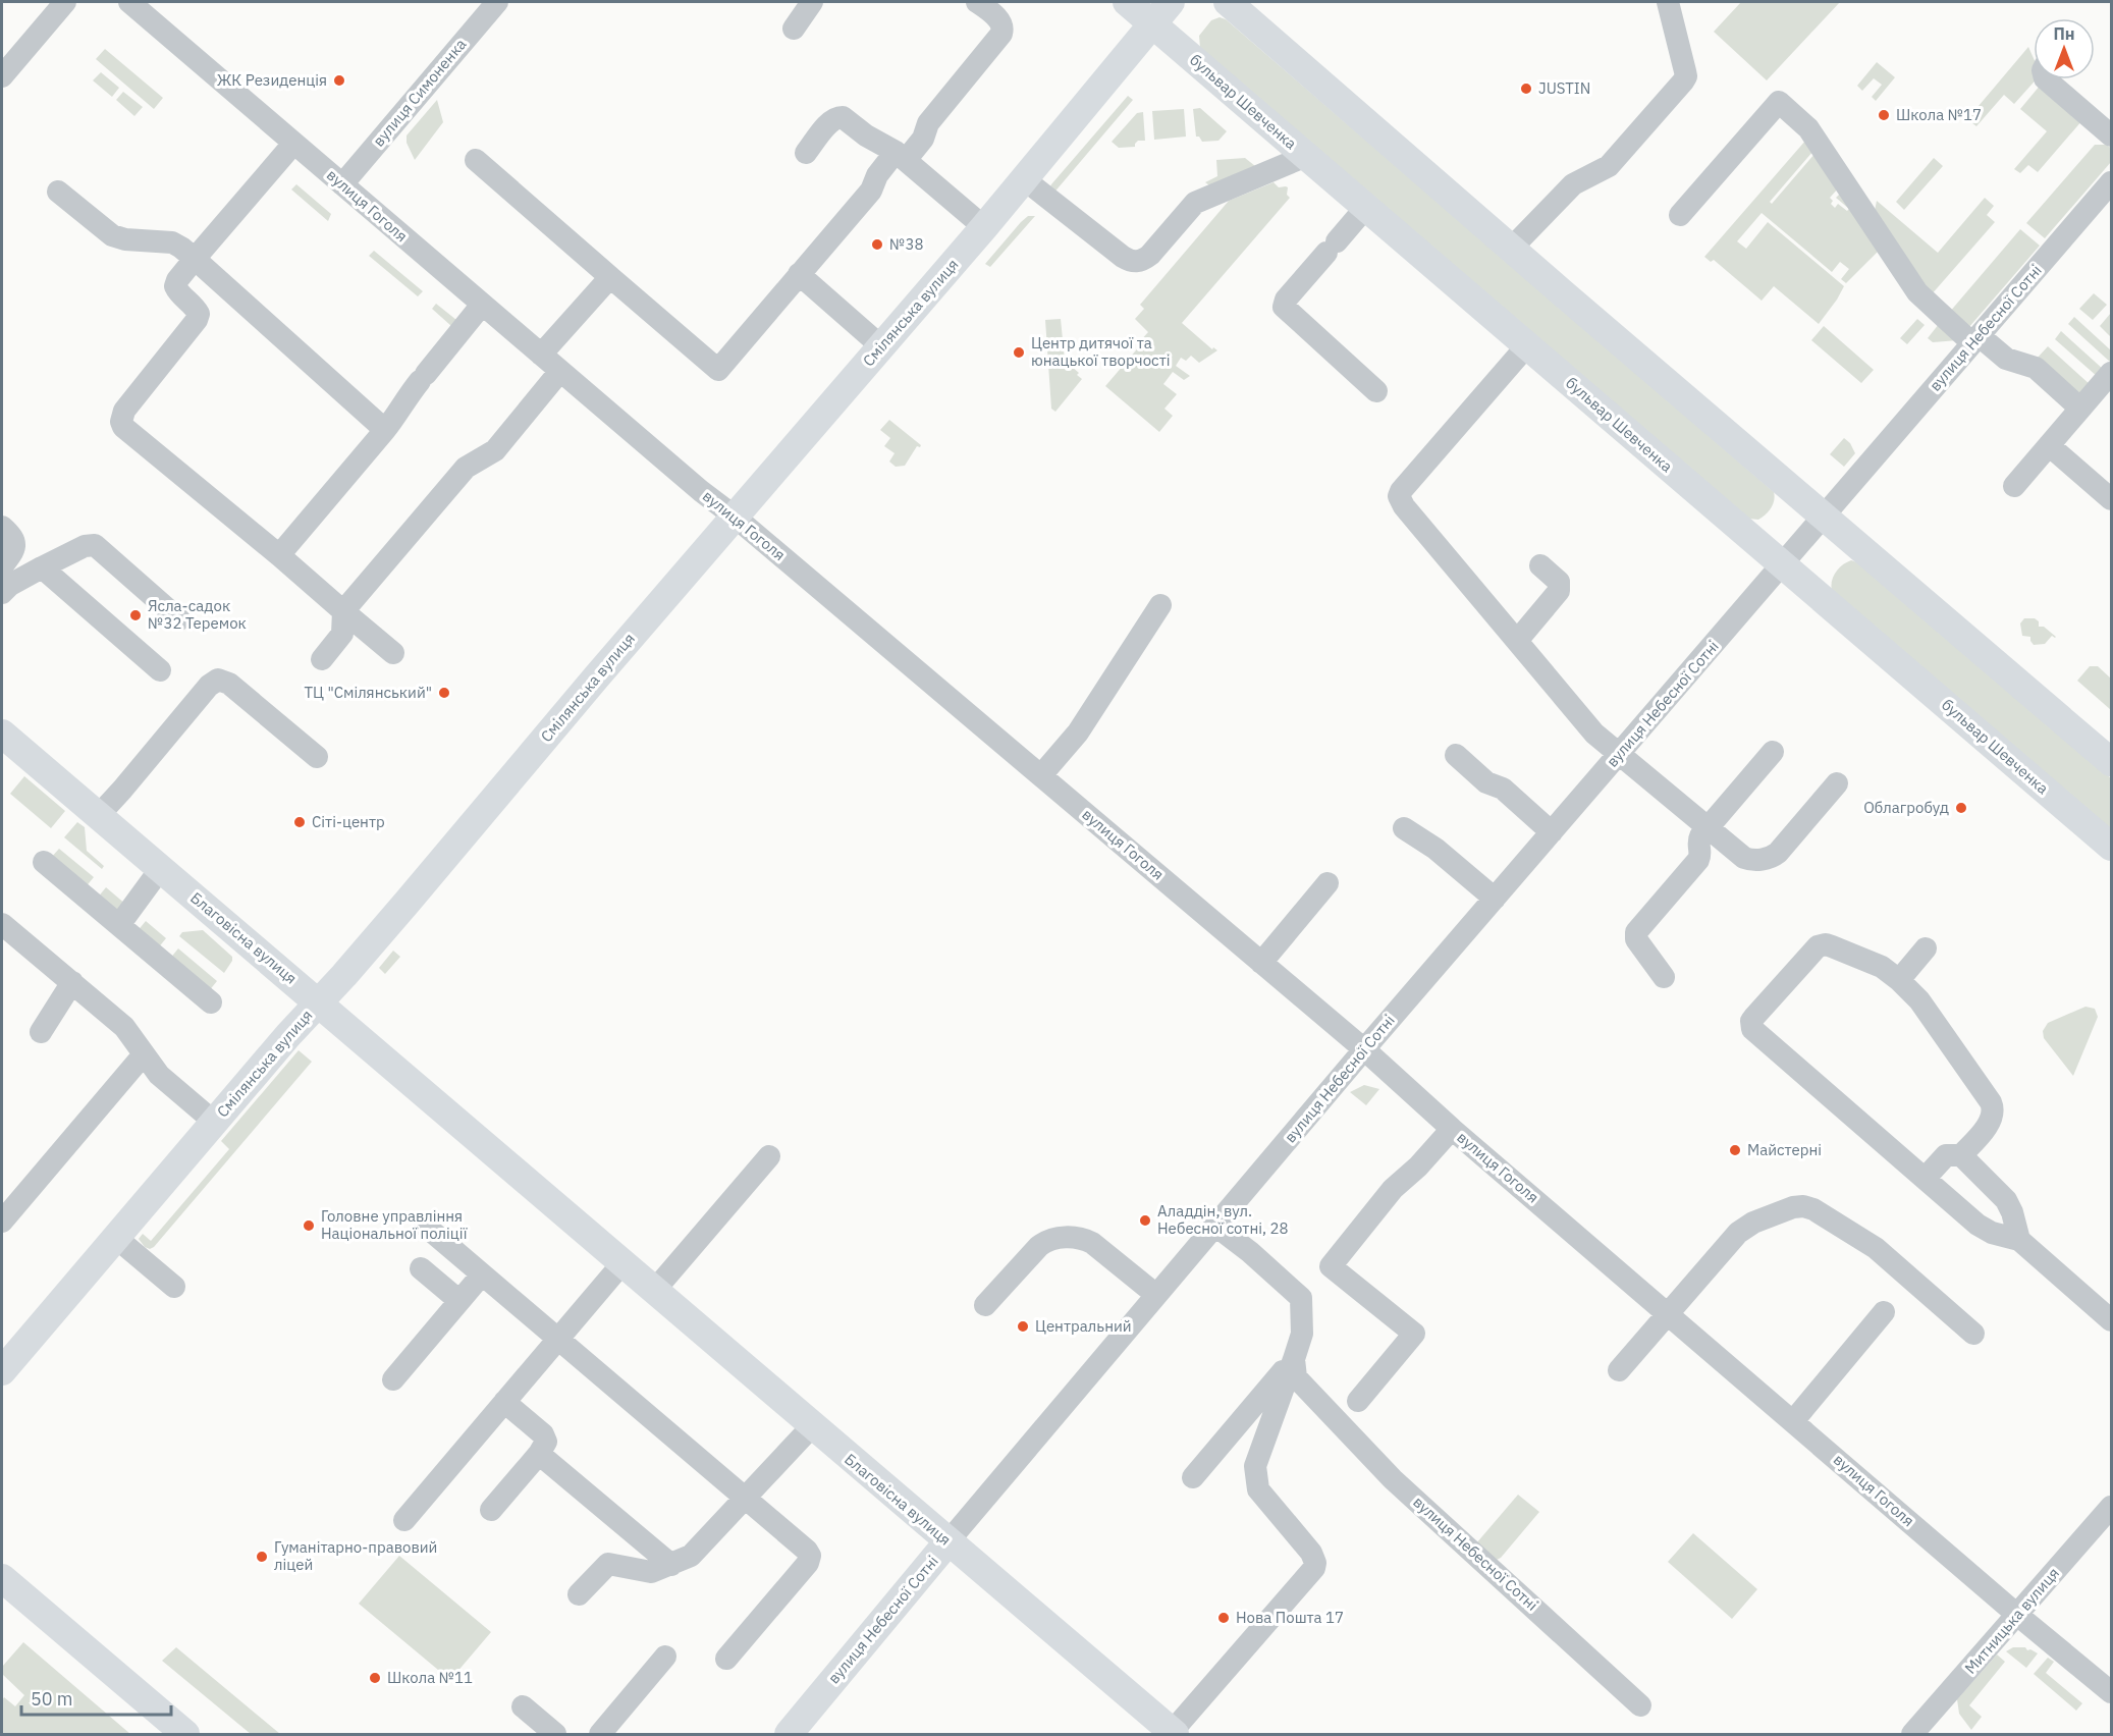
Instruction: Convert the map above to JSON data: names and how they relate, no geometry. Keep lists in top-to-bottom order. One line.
{"streets":{"main road":["бульвар Шевченка","Смілянська вулиця","вулиця Небесної Сотні","Благовісна вулиця"],"street":["вулиця Симоненка","вулиця Гоголя","Митницька вулиця"]},"crossings":[["вулиця Симоненка","вулиця Гоголя"],["бульвар Шевченка","Смілянська вулиця"],["бульвар Шевченка","вулиця Небесної Сотні"],["вулиця Гоголя","Смілянська вулиця"],["вулиця Гоголя","вулиця Небесної Сотні"],["вулиця Гоголя","Митницька вулиця"],["Смілянська вулиця","Благовісна вулиця"],["вулиця Небесної Сотні","Благовісна вулиця"]],"places":["ЖК Резиденція","JUSTIN","Школа №17","№38","Центр дитячої та юнацької творчості","Ясла-садок №32 Теремок","ТЦ \"Смілянський\"","Облагробуд","Сіті-центр","Майстерні","Аладдін, вул. Небесної сотні, 28","Головне управління Національної поліції","Центральний","Гуманітарно-правовий ліцей","Нова Пошта 17","Школа №11"],"scale_bar":"50 m","north":"top"}
